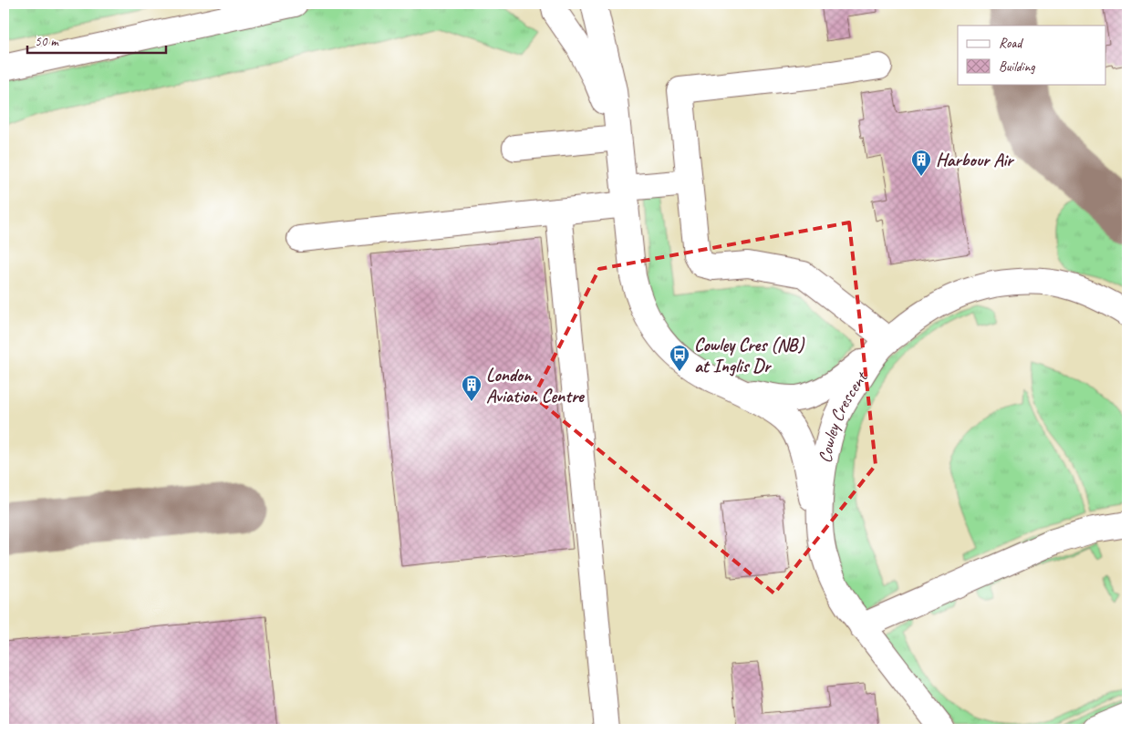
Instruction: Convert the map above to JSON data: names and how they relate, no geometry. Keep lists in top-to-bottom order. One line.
{"streets":{"street":["Cowley Crescent"]},"places":{"building":["Harbour Air","London Aviation Centre"],"bus stop":["Cowley Cres (NB) at Inglis Dr"]},"legend":["Road","Building"],"scale_bar":"50 m"}
